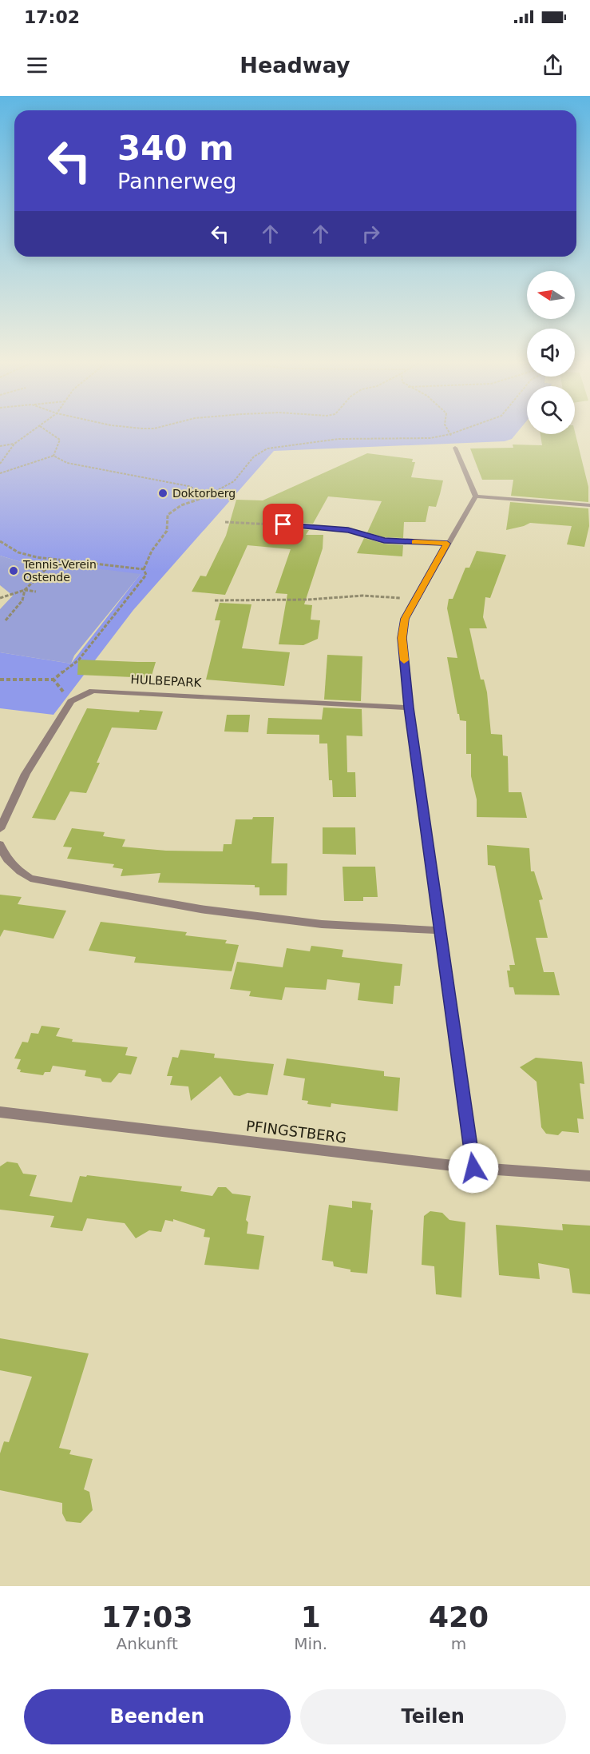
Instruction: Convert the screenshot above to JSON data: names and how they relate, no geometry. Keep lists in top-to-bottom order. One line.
{"streets":{"street":["HULBEPARK","PFINGSTBERG"]},"places":["Doktorberg","Tennis-Verein Ostende"],"north":"left","page":{"status":"17:02","header":"Headway","turn":["340 m","Pannerweg"],"eta":["17:03","Ankunft","1","Min.","420","m"],"buttons":["Beenden","Teilen"]}}
